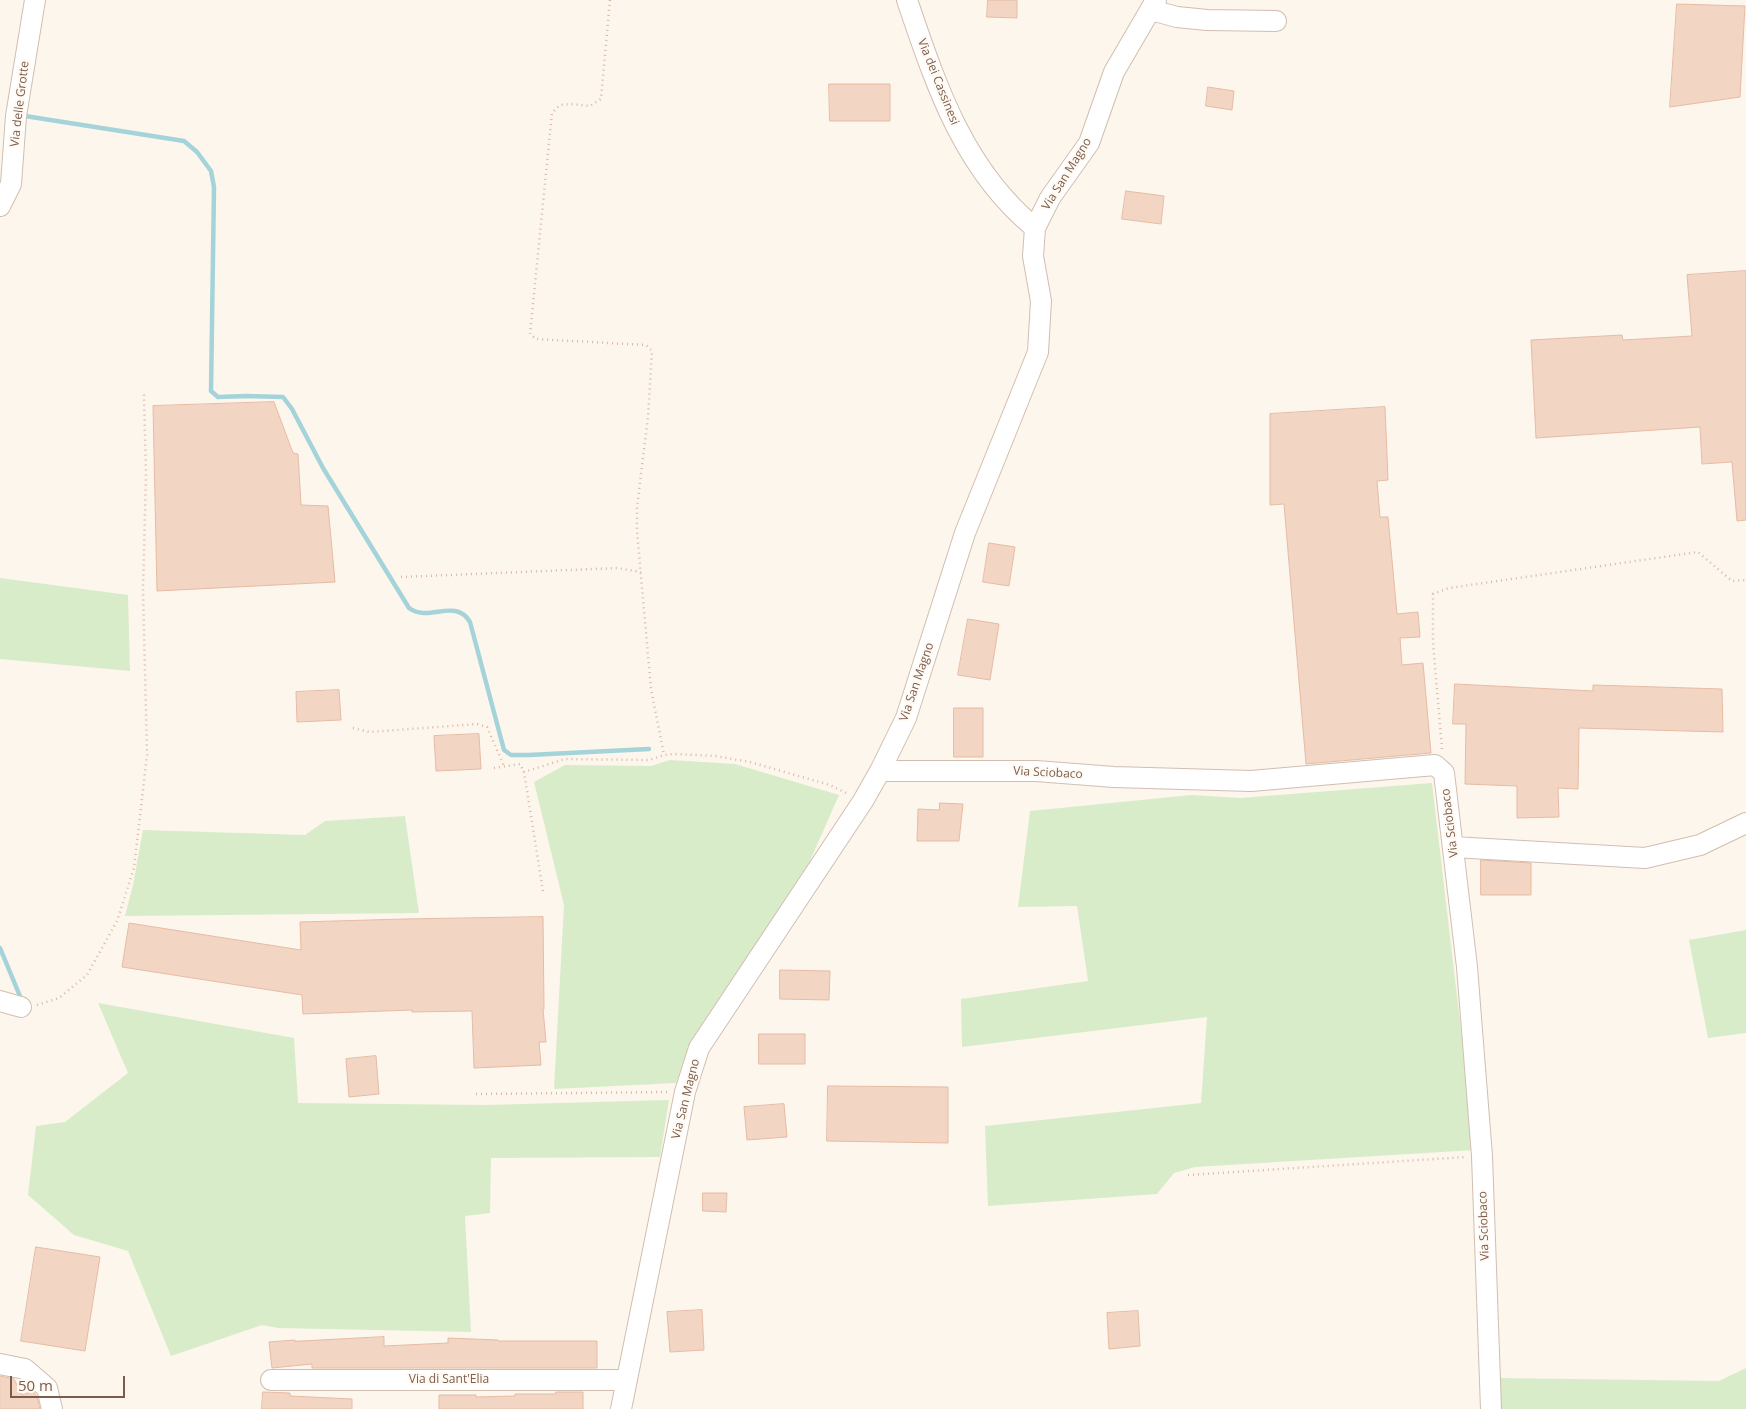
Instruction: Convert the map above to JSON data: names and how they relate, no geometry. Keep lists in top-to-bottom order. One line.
{"streets":{"street":["Via dei Cassinesi","Via delle Grotte","Via San Magno","Via Sciobaco","Via di Sant'Elia"]},"crossings":[["Via dei Cassinesi","Via San Magno"],["Via San Magno","Via Sciobaco"],["Via San Magno","Via di Sant'Elia"]],"scale_bar":"50 m"}
